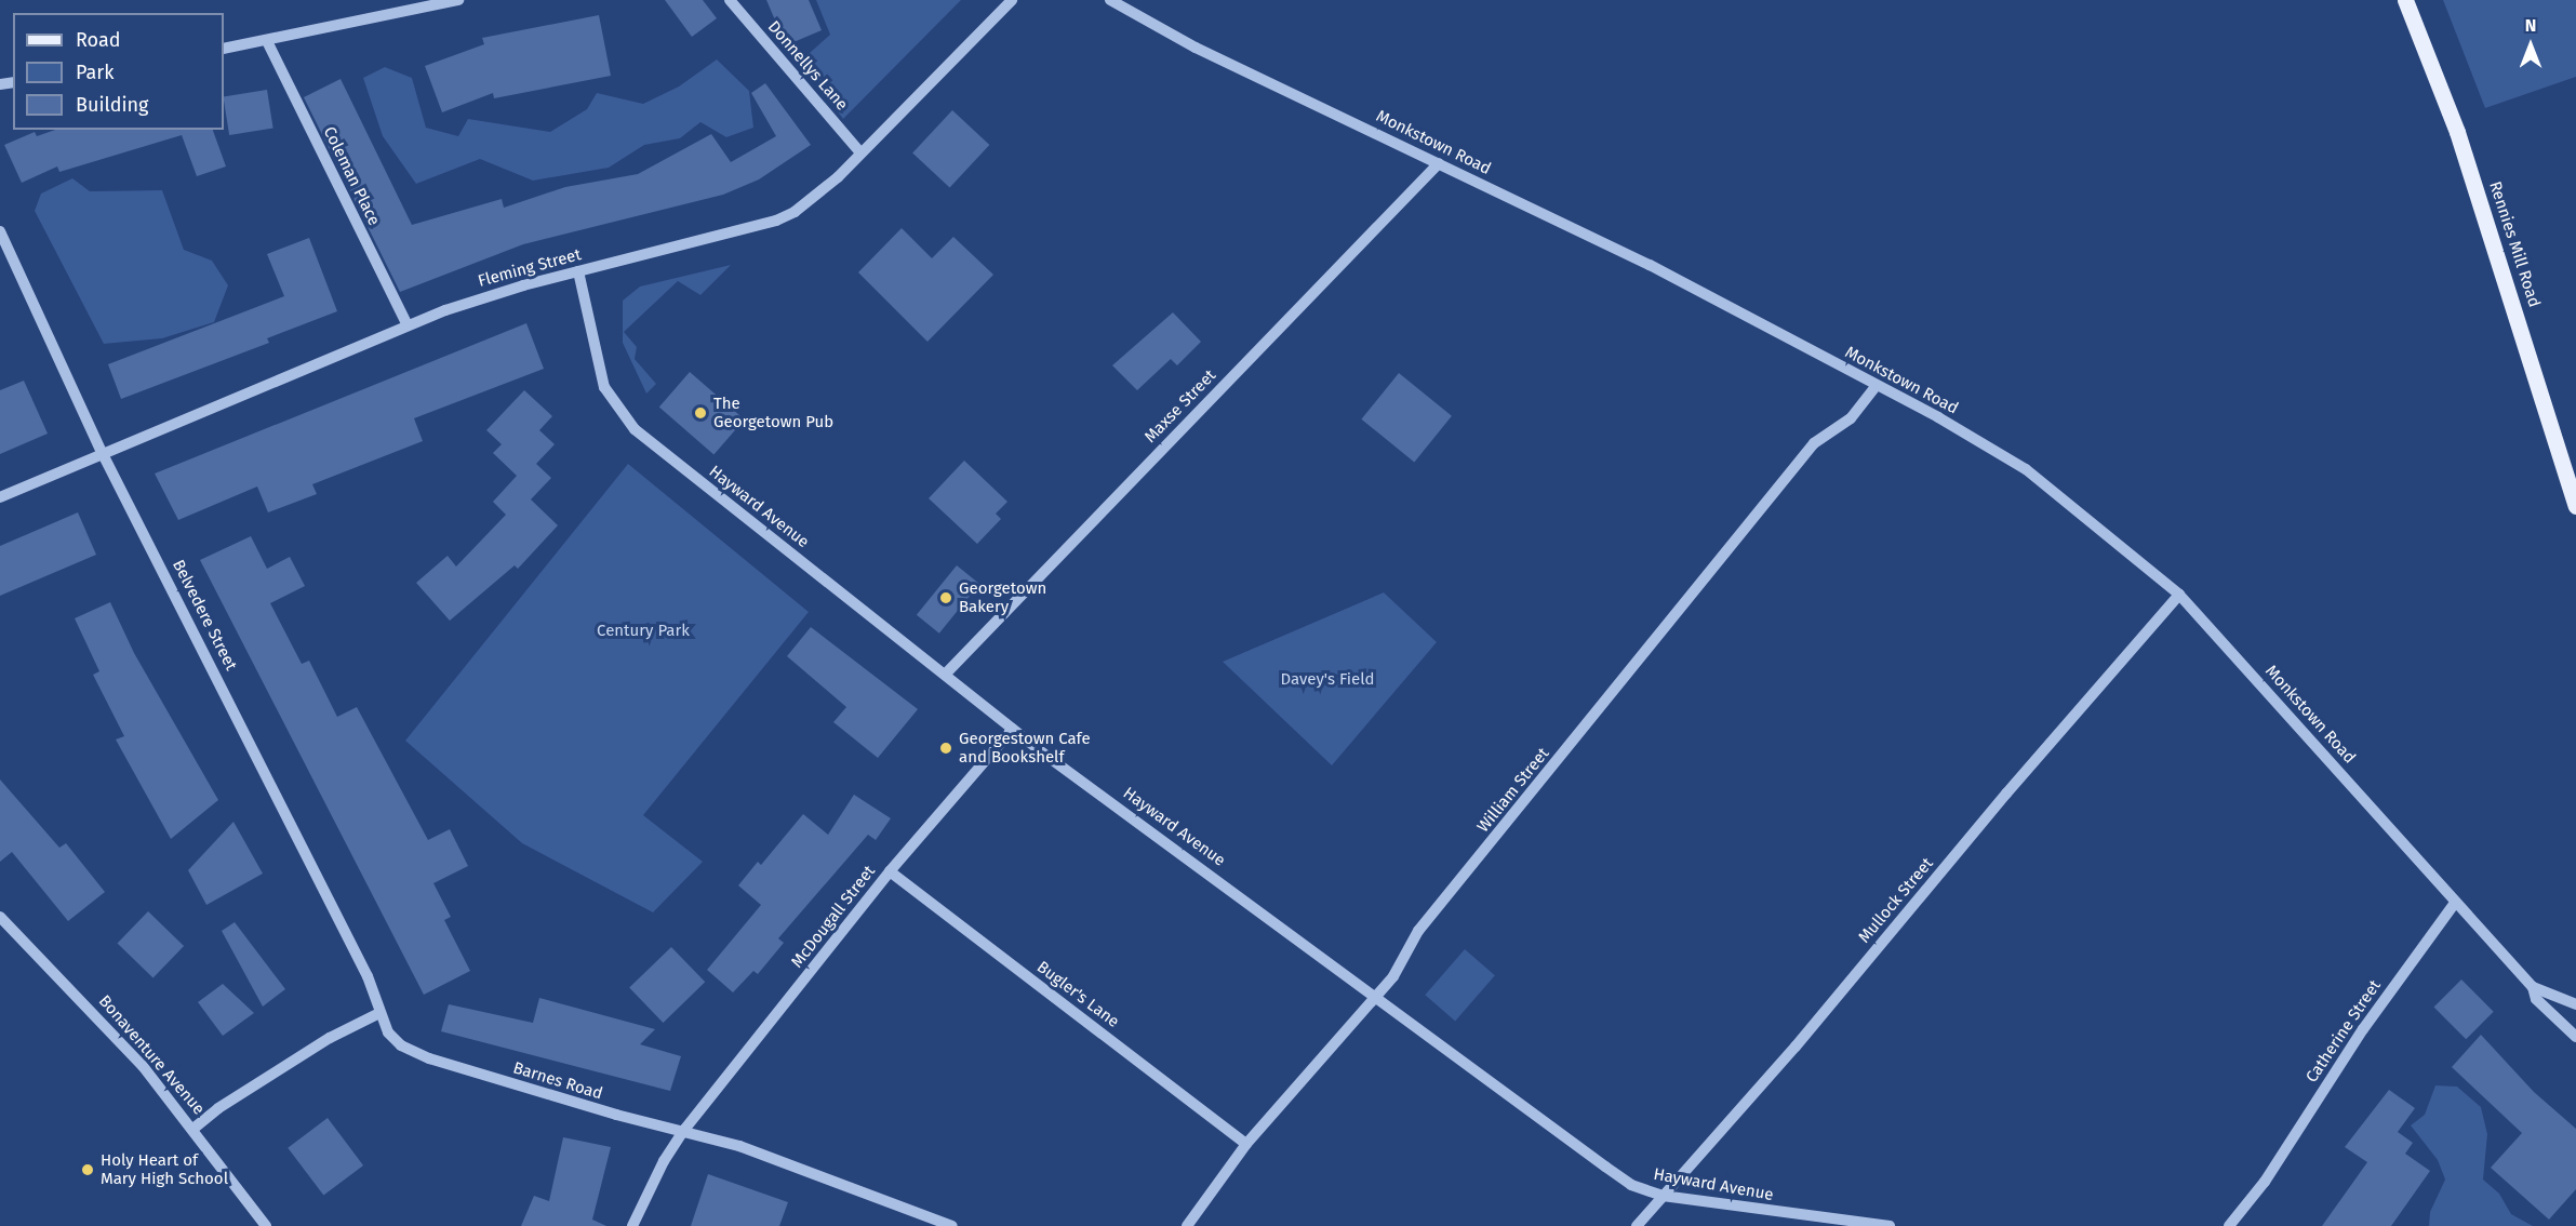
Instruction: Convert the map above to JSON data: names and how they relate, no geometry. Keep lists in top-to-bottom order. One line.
{"streets":{"main road":["Rennies Mill Road"],"street":["Donnellys Lane","Monkstown Road","Coleman Place","Fleming Street","Maxse Street","Hayward Avenue","Belvedere Street","William Street","Mullock Street","McDougall Street","Bugler's Lane","Catherine Street","Bonaventure Avenue","Barnes Road"]},"crossings":[["Donnellys Lane","Fleming Street"],["Monkstown Road","Maxse Street"],["Monkstown Road","William Street"],["Monkstown Road","Mullock Street"],["Monkstown Road","Catherine Street"],["Coleman Place","Fleming Street"],["Fleming Street","Hayward Avenue"],["Fleming Street","Belvedere Street"],["Maxse Street","Hayward Avenue"],["Hayward Avenue","William Street"],["Hayward Avenue","Mullock Street"],["Hayward Avenue","McDougall Street"],["Belvedere Street","Barnes Road"],["William Street","Bugler's Lane"],["McDougall Street","Bugler's Lane"],["McDougall Street","Barnes Road"]],"parks":["Century Park","Davey's Field"],"places":["The Georgetown Pub","Georgetown Bakery","Georgestown Cafe and Bookshelf","Holy Heart of Mary High School"],"legend":["Road","Park","Building"],"north":"top"}
